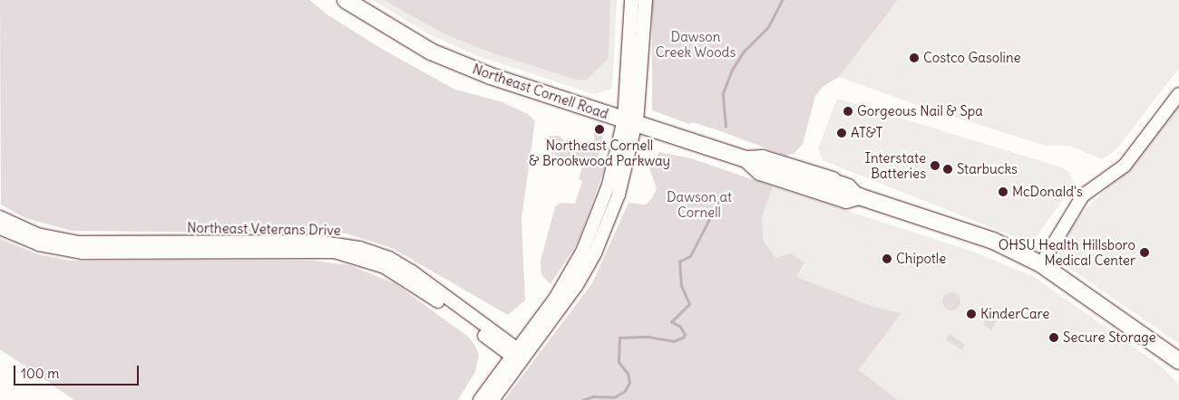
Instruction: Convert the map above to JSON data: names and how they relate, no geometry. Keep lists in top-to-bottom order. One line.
{"streets":{"highway":["Northeast Cornell Road"],"street":["Northeast Veterans Drive"]},"parks":["Dawson Creek Woods","Dawson at Cornell"],"places":["Costco Gasoline","Gorgeous Nail & Spa","Northeast Cornell & Brookwood Parkway","AT&T","Interstate Batteries","Starbucks","McDonald's","OHSU Health Hillsboro Medical Center","Chipotle","KinderCare","Secure Storage"],"scale_bar":"100 m"}
